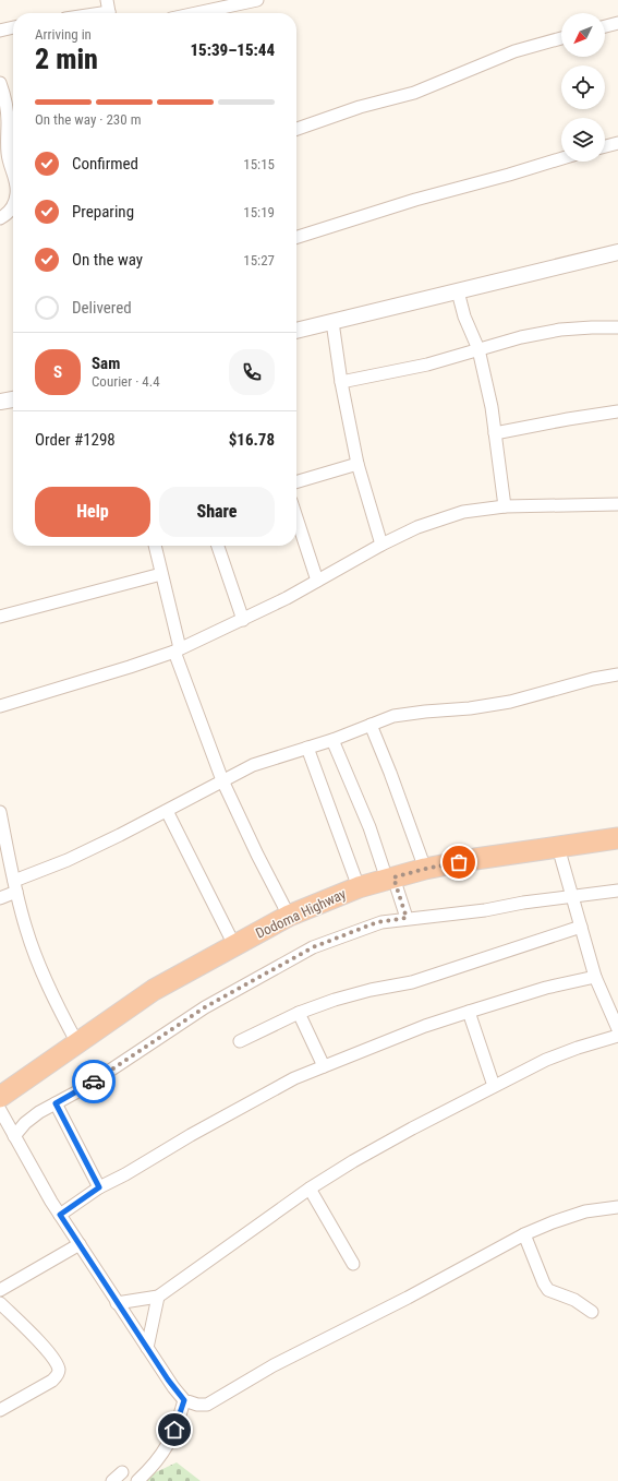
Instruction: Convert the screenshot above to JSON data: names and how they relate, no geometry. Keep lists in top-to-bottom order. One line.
{"streets":{"highway":["Dodoma Highway"]},"north":"bottom left","page":{"heading":["2 min","Arriving in","15:39–15:44"],"panel":["Sam","Courier · 4.4","Order #1298","$16.78"],"bar":"On the way · 230 m","list":[["Confirmed","15:15"],["Preparing","15:19"],["On the way","15:27"],"Delivered"],"round":"S","buttons":["Help","Share"]}}
